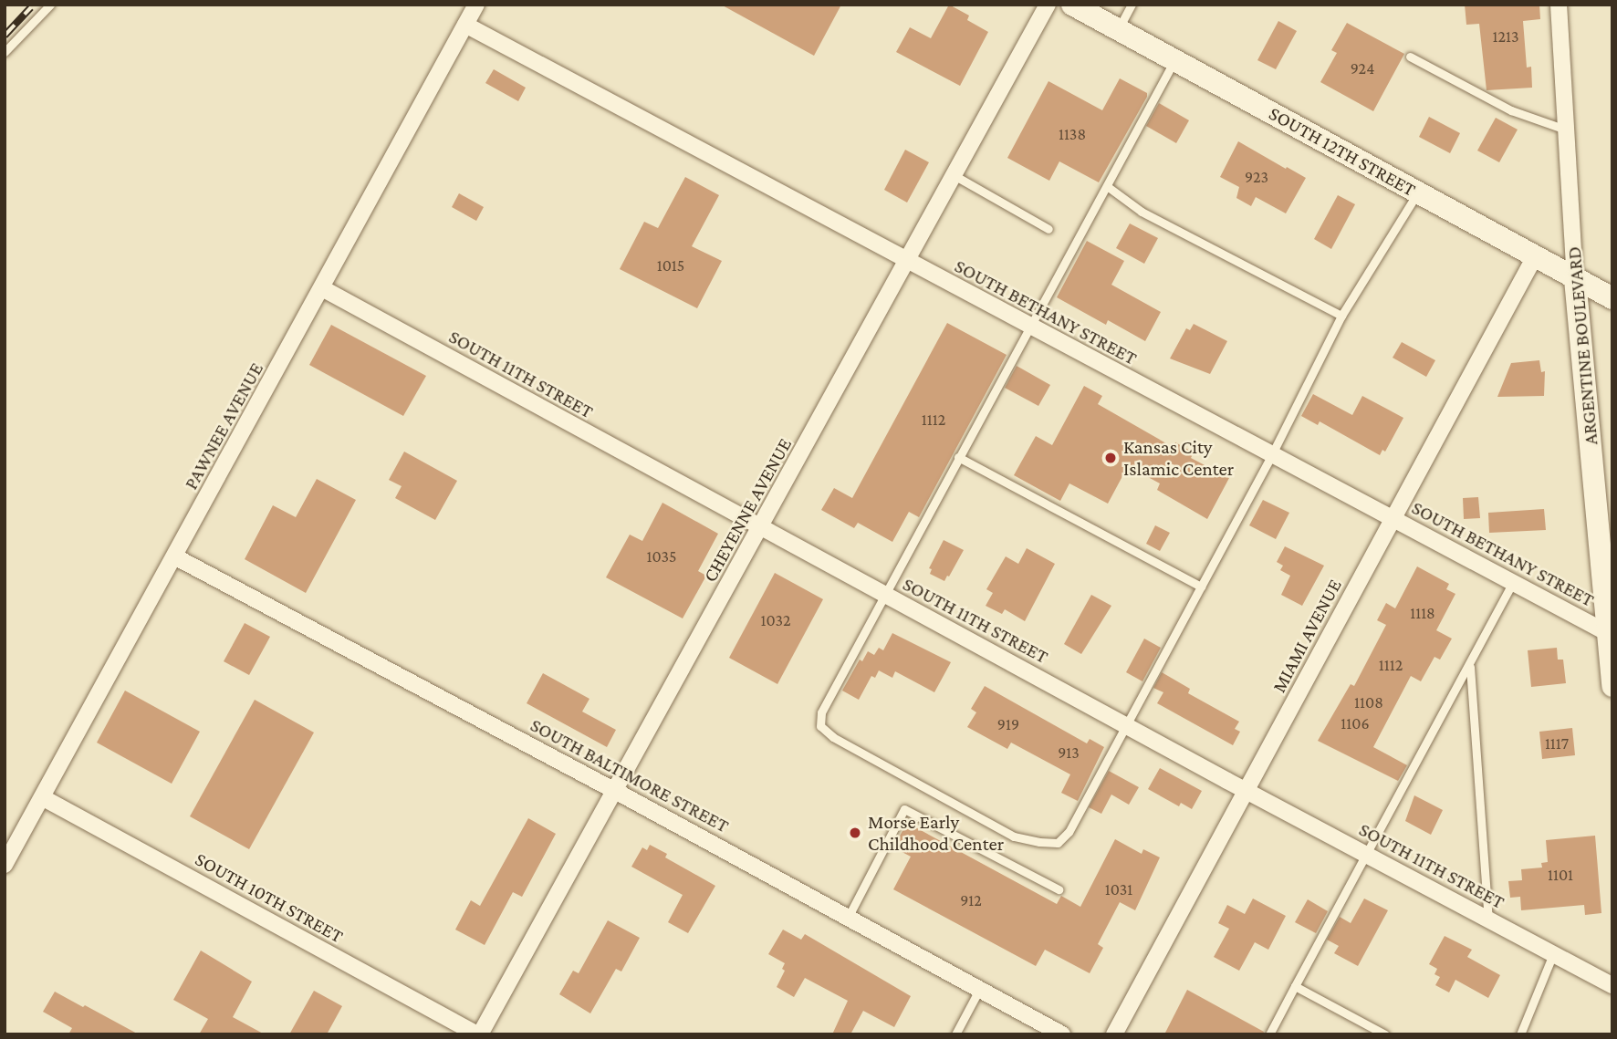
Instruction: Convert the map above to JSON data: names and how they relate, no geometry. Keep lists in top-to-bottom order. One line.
{"streets":{"street":["SOUTH 12TH STREET","SOUTH BETHANY STREET","ARGENTINE BOULEVARD","SOUTH 11TH STREET","PAWNEE AVENUE","CHEYENNE AVENUE","MIAMI AVENUE","SOUTH BALTIMORE STREET","SOUTH 10TH STREET"]},"crossings":[["SOUTH 12TH STREET","ARGENTINE BOULEVARD"],["SOUTH 12TH STREET","MIAMI AVENUE"],["SOUTH BETHANY STREET","ARGENTINE BOULEVARD"],["SOUTH BETHANY STREET","PAWNEE AVENUE"],["SOUTH BETHANY STREET","CHEYENNE AVENUE"],["SOUTH BETHANY STREET","MIAMI AVENUE"],["SOUTH 11TH STREET","PAWNEE AVENUE"],["SOUTH 11TH STREET","CHEYENNE AVENUE"],["SOUTH 11TH STREET","MIAMI AVENUE"],["PAWNEE AVENUE","SOUTH BALTIMORE STREET"],["PAWNEE AVENUE","SOUTH 10TH STREET"],["CHEYENNE AVENUE","SOUTH BALTIMORE STREET"],["CHEYENNE AVENUE","SOUTH 10TH STREET"]],"places":["Kansas City Islamic Center","Morse Early Childhood Center"],"house_numbers":["1213","924","1138","923","1015","1112","1035","1118","1032","1112","1108","1106","919","1117","913","1101","1031","912"]}
